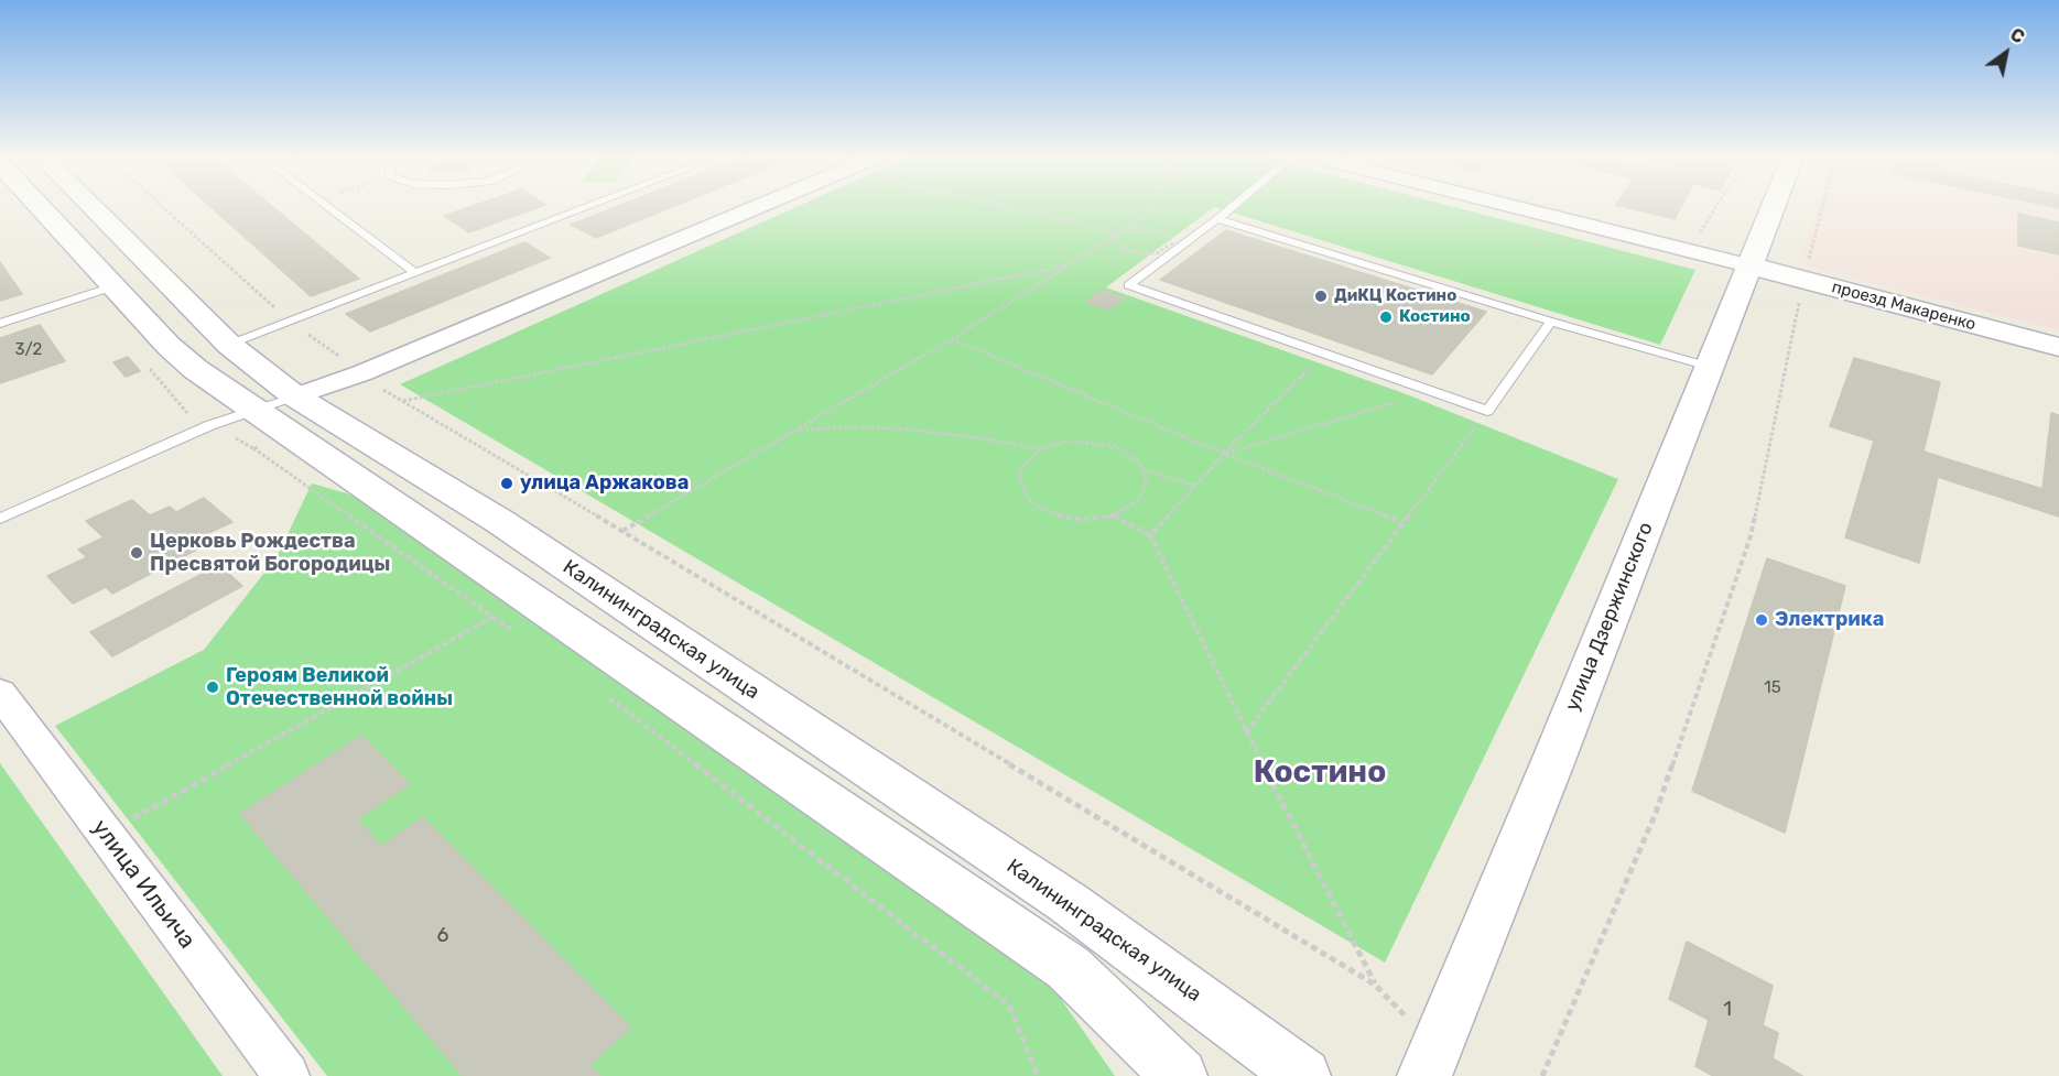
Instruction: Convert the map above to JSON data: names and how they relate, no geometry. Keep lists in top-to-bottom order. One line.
{"streets":{"main road":["проезд Макаренко","улица Дзержинского","Калининградская улица"],"street":["улица Ильича"]},"crossings":[["проезд Макаренко","улица Дзержинского"]],"districts":["Костино"],"places":["ДиКЦ Костино","Костино","улица Аржакова","Церковь Рождества Пресвятой Богородицы","Электрика","Героям Великой Отечественной войны"],"house_numbers":["3/2","15","6","1"],"north":"top right"}
